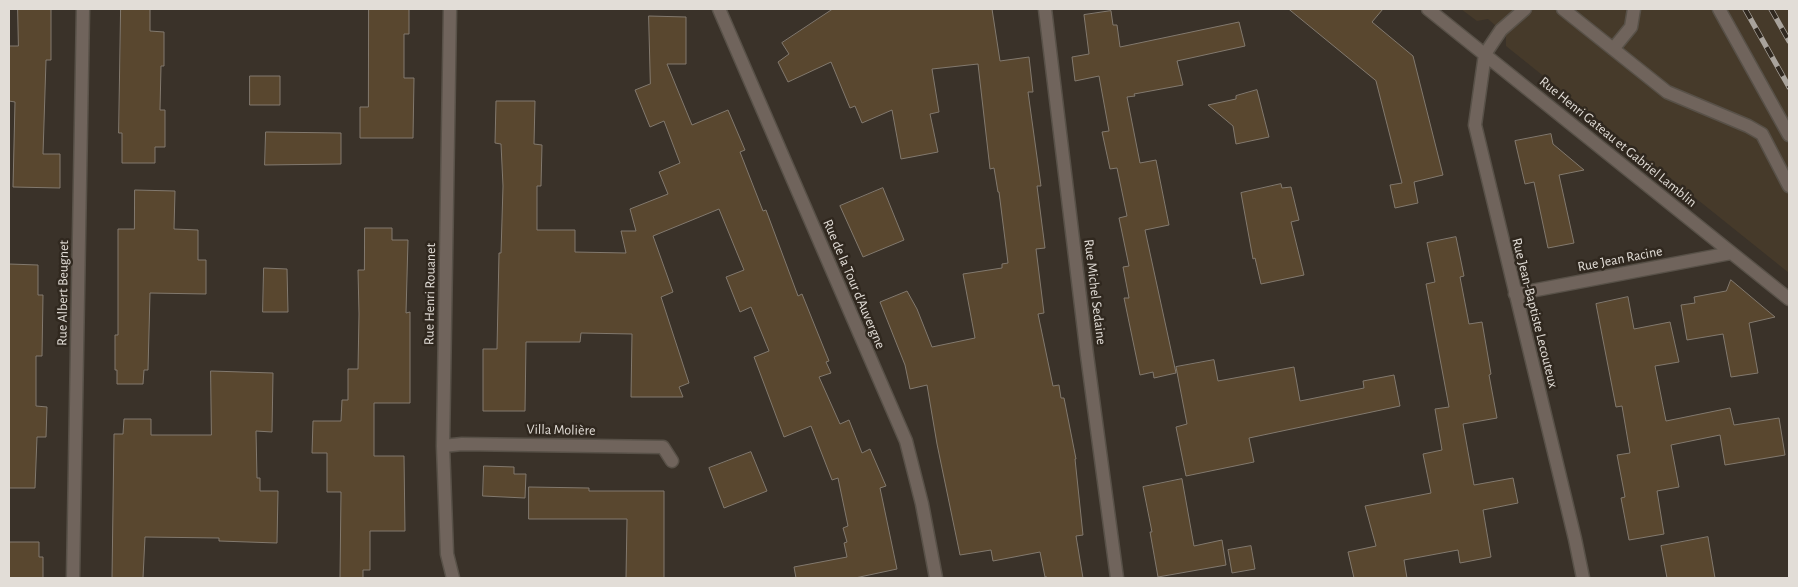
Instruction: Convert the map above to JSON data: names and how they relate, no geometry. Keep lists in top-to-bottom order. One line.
{"streets":{"street":["Rue Henri Gateau et Gabriel Lamblin","Rue Jean Racine","Rue de la Tour d'Auvergne","Rue Michel Sedaine","Rue Albert Beugnet","Rue Henri Rouanet","Rue Jean-Baptiste Lecouteux","Villa Molière"]},"crossings":[["Rue Henri Gateau et Gabriel Lamblin","Rue Jean Racine"],["Rue Henri Gateau et Gabriel Lamblin","Rue Jean-Baptiste Lecouteux"],["Rue Jean Racine","Rue Jean-Baptiste Lecouteux"],["Rue Henri Rouanet","Villa Molière"]]}
